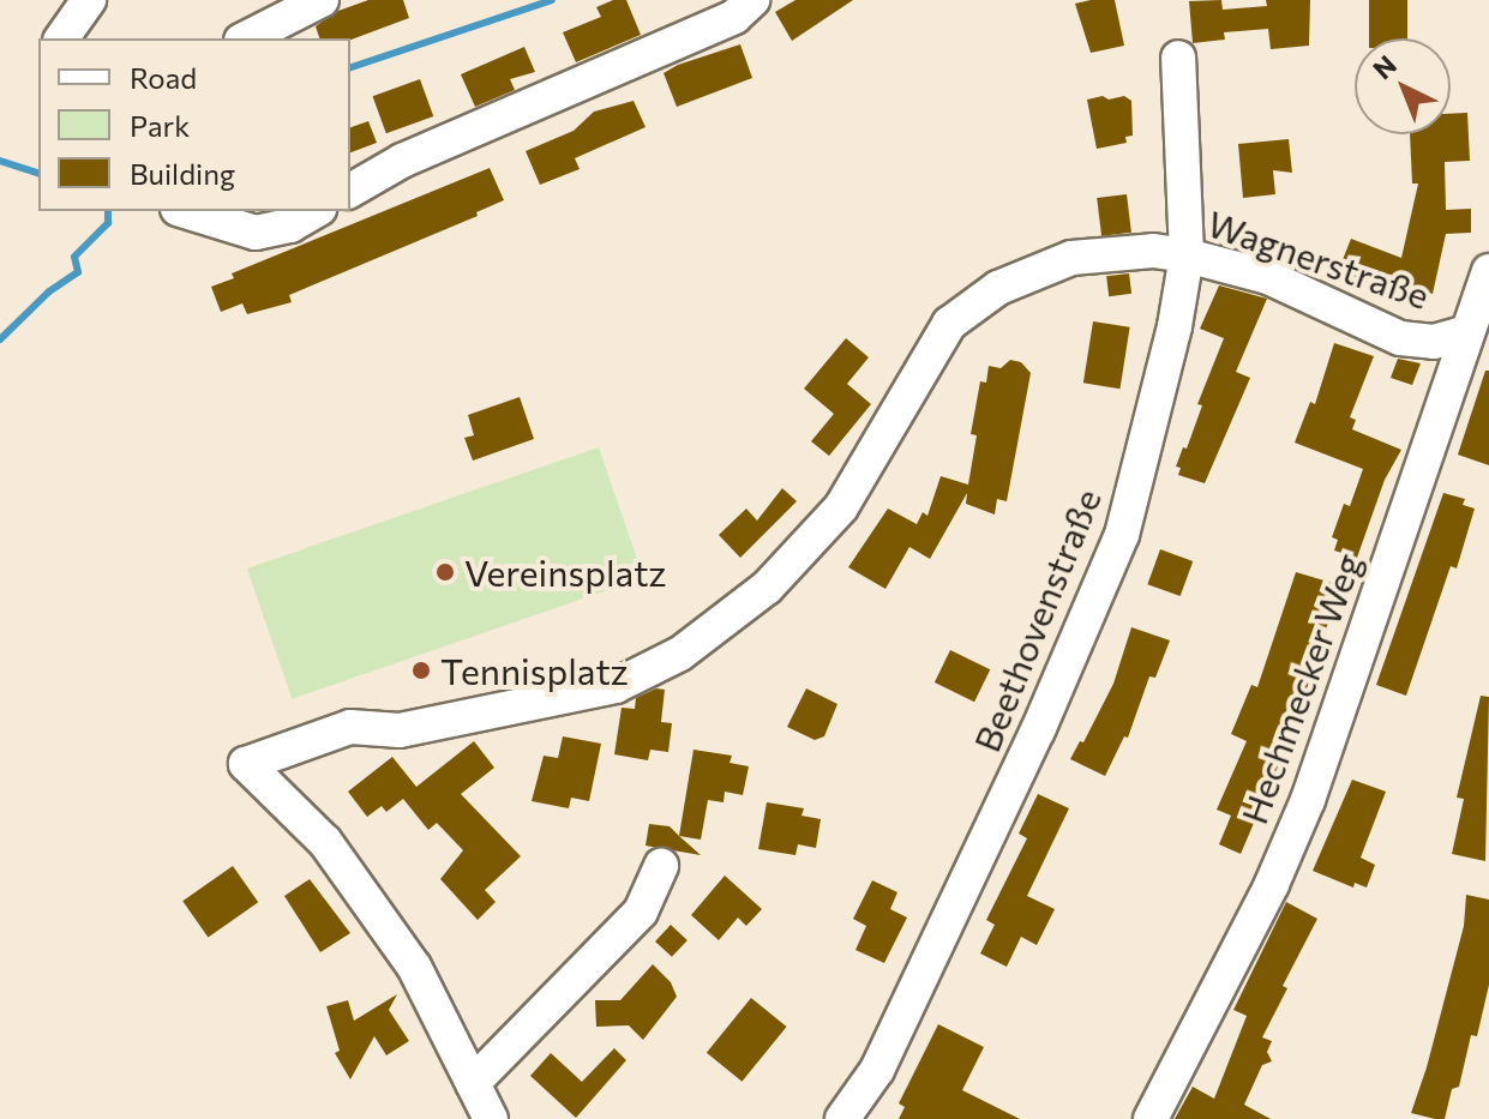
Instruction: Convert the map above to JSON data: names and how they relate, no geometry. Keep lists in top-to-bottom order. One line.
{"streets":{"street":["Wagnerstraße","Beethovenstraße","Hechmecker Weg"]},"crossings":[["Wagnerstraße","Beethovenstraße"],["Wagnerstraße","Hechmecker Weg"]],"places":["Vereinsplatz","Tennisplatz"],"legend":["Road","Park","Building"],"north":"top left"}
